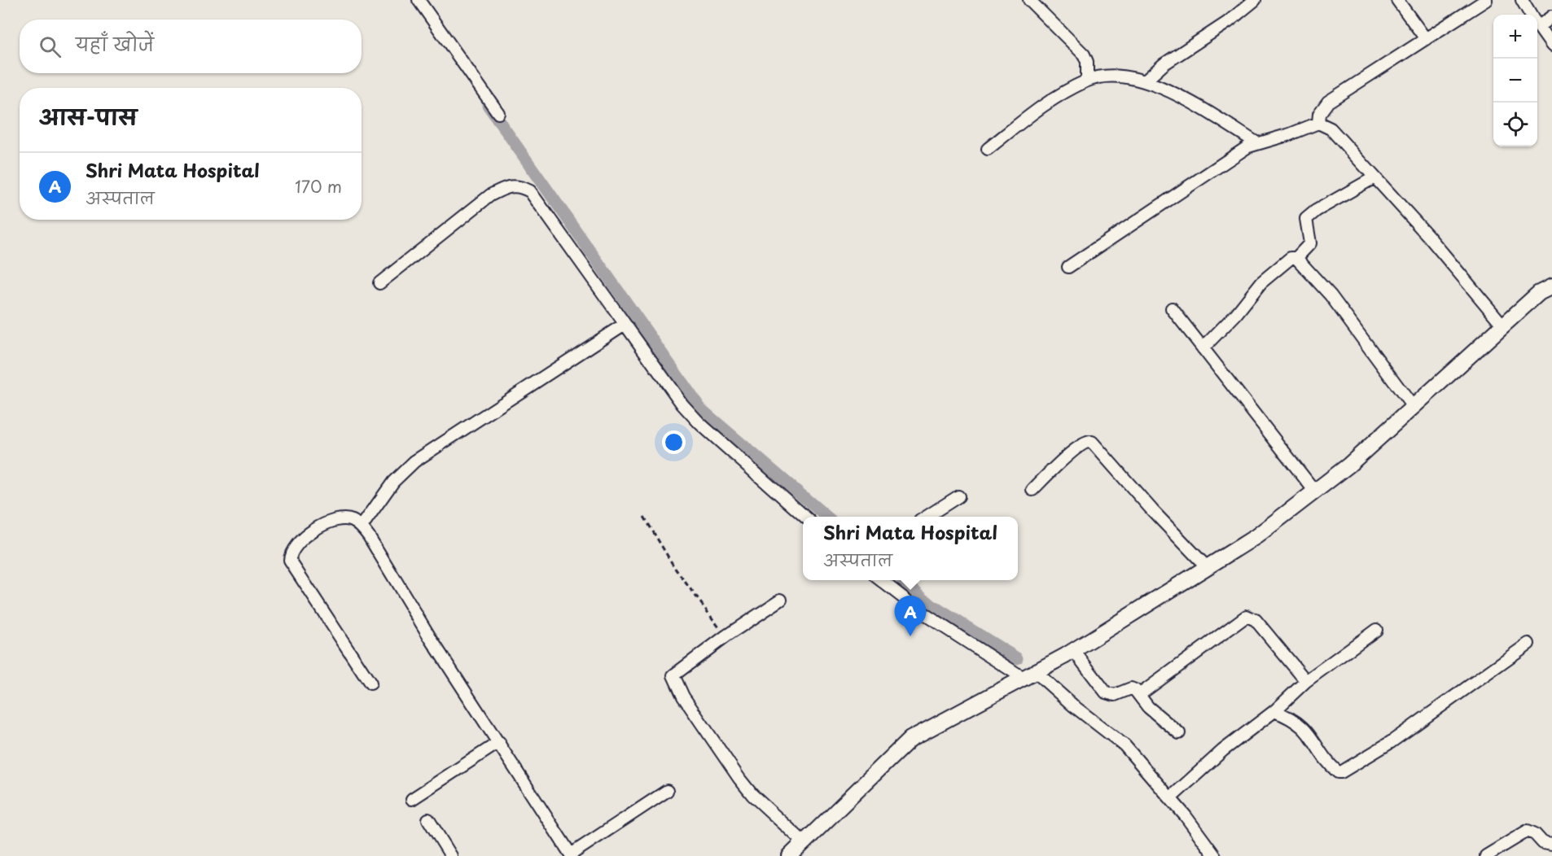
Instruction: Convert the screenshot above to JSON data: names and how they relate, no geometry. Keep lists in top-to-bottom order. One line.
{"page":{"map_buttons":["+","−"],"search":"यहाँ खोजें","heading":"आस-पास","list":[{"mark":"A","name":"Shri Mata Hospital","note":"अस्पताल","value":"170 m"}],"popup":["Shri Mata Hospital","अस्पताल"],"pins":"A"}}
